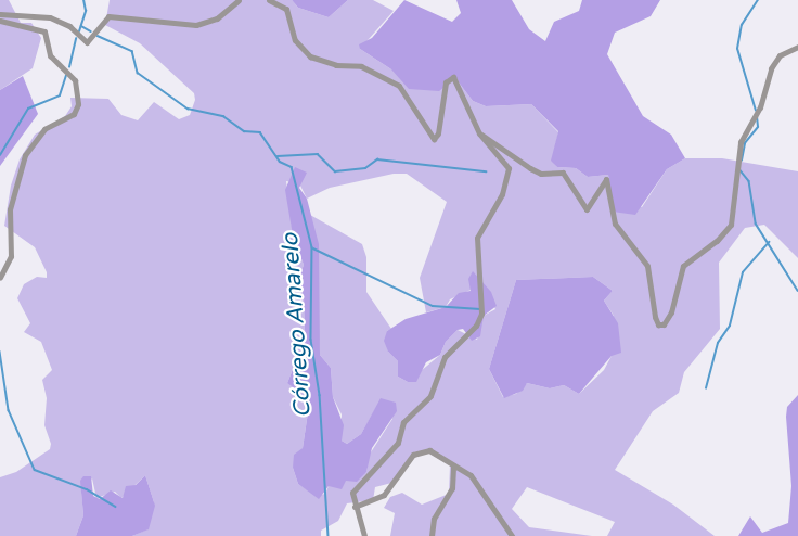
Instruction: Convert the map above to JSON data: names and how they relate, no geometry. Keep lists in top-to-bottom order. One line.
{"water":["Córrego Amarelo"]}
